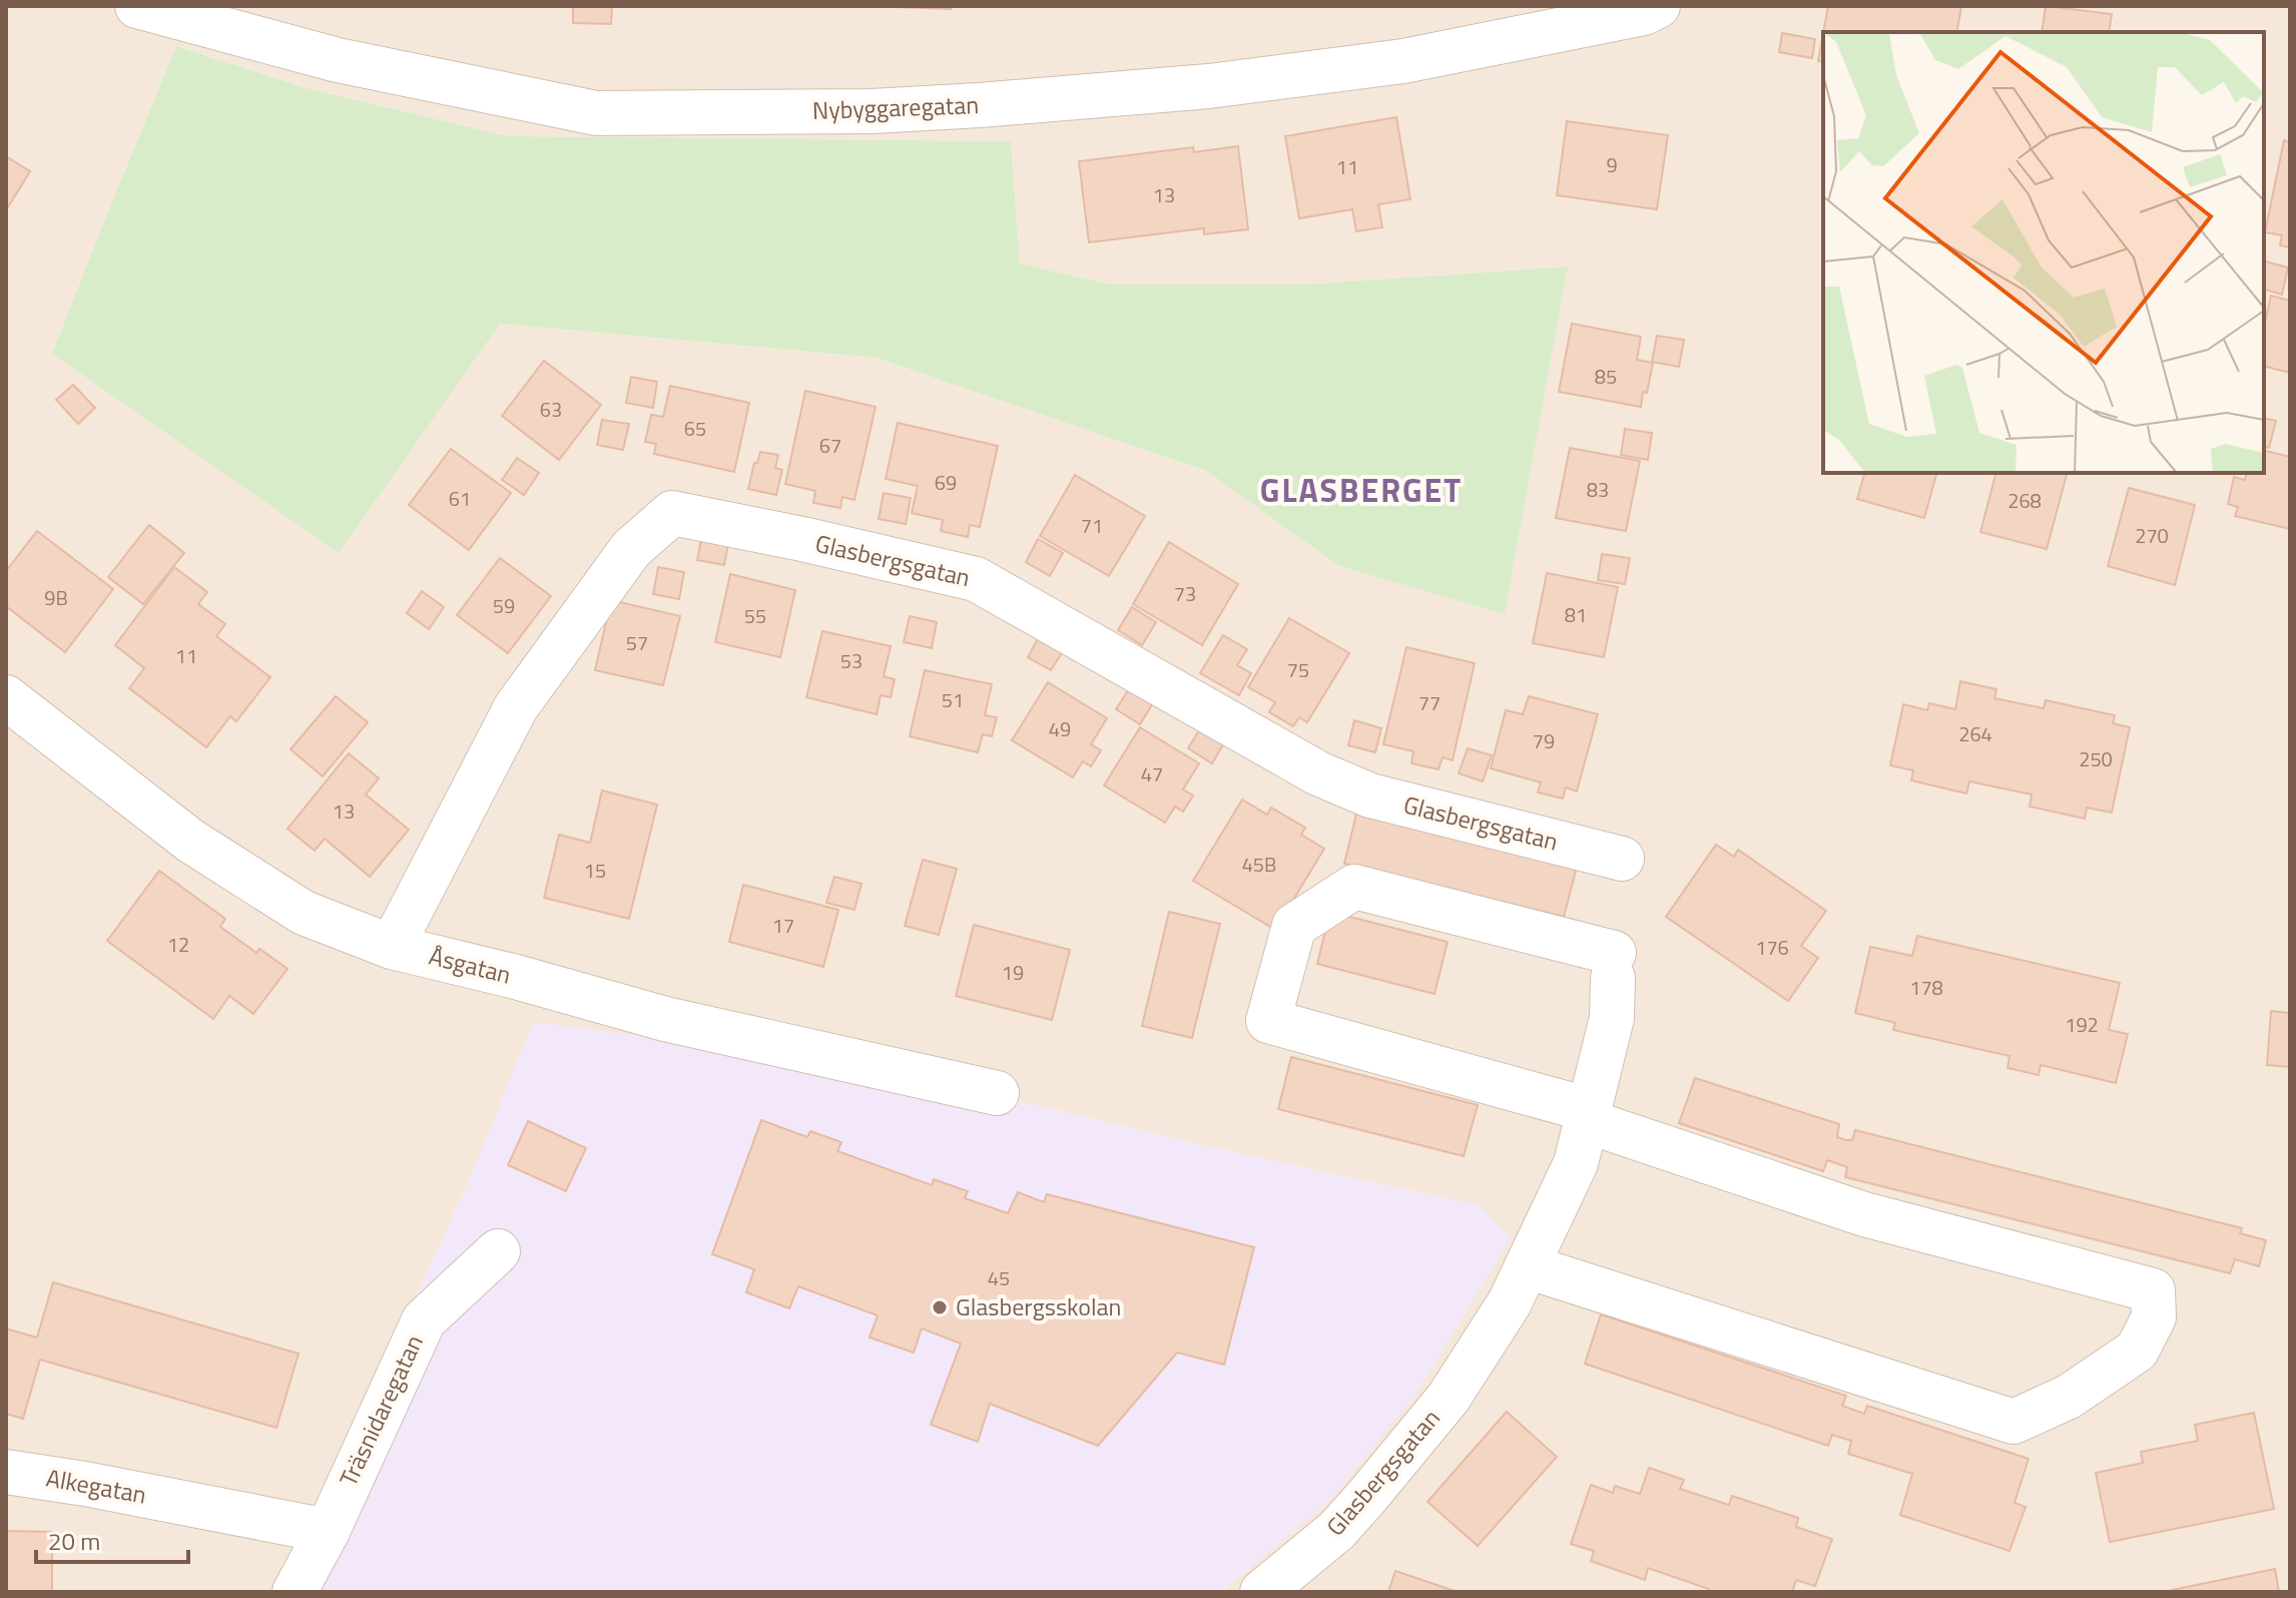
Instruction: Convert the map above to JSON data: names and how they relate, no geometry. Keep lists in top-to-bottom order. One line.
{"streets":{"street":["Nybyggaregatan","Glasbergsgatan","Åsgatan","Träsnidaregatan","Alkegatan"]},"crossings":[["Glasbergsgatan","Åsgatan"],["Träsnidaregatan","Alkegatan"]],"districts":["GLASBERGET"],"places":["Glasbergsskolan"],"house_numbers":["9","11","13","85","63","65","67","69","83","61","268","71","270","73","9B","59","81","55","57","11","53","75","51","77","49","264","79","250","47","13","45B","15","17","12","176","19","178","192","45"],"scale_bar":"20 m"}
